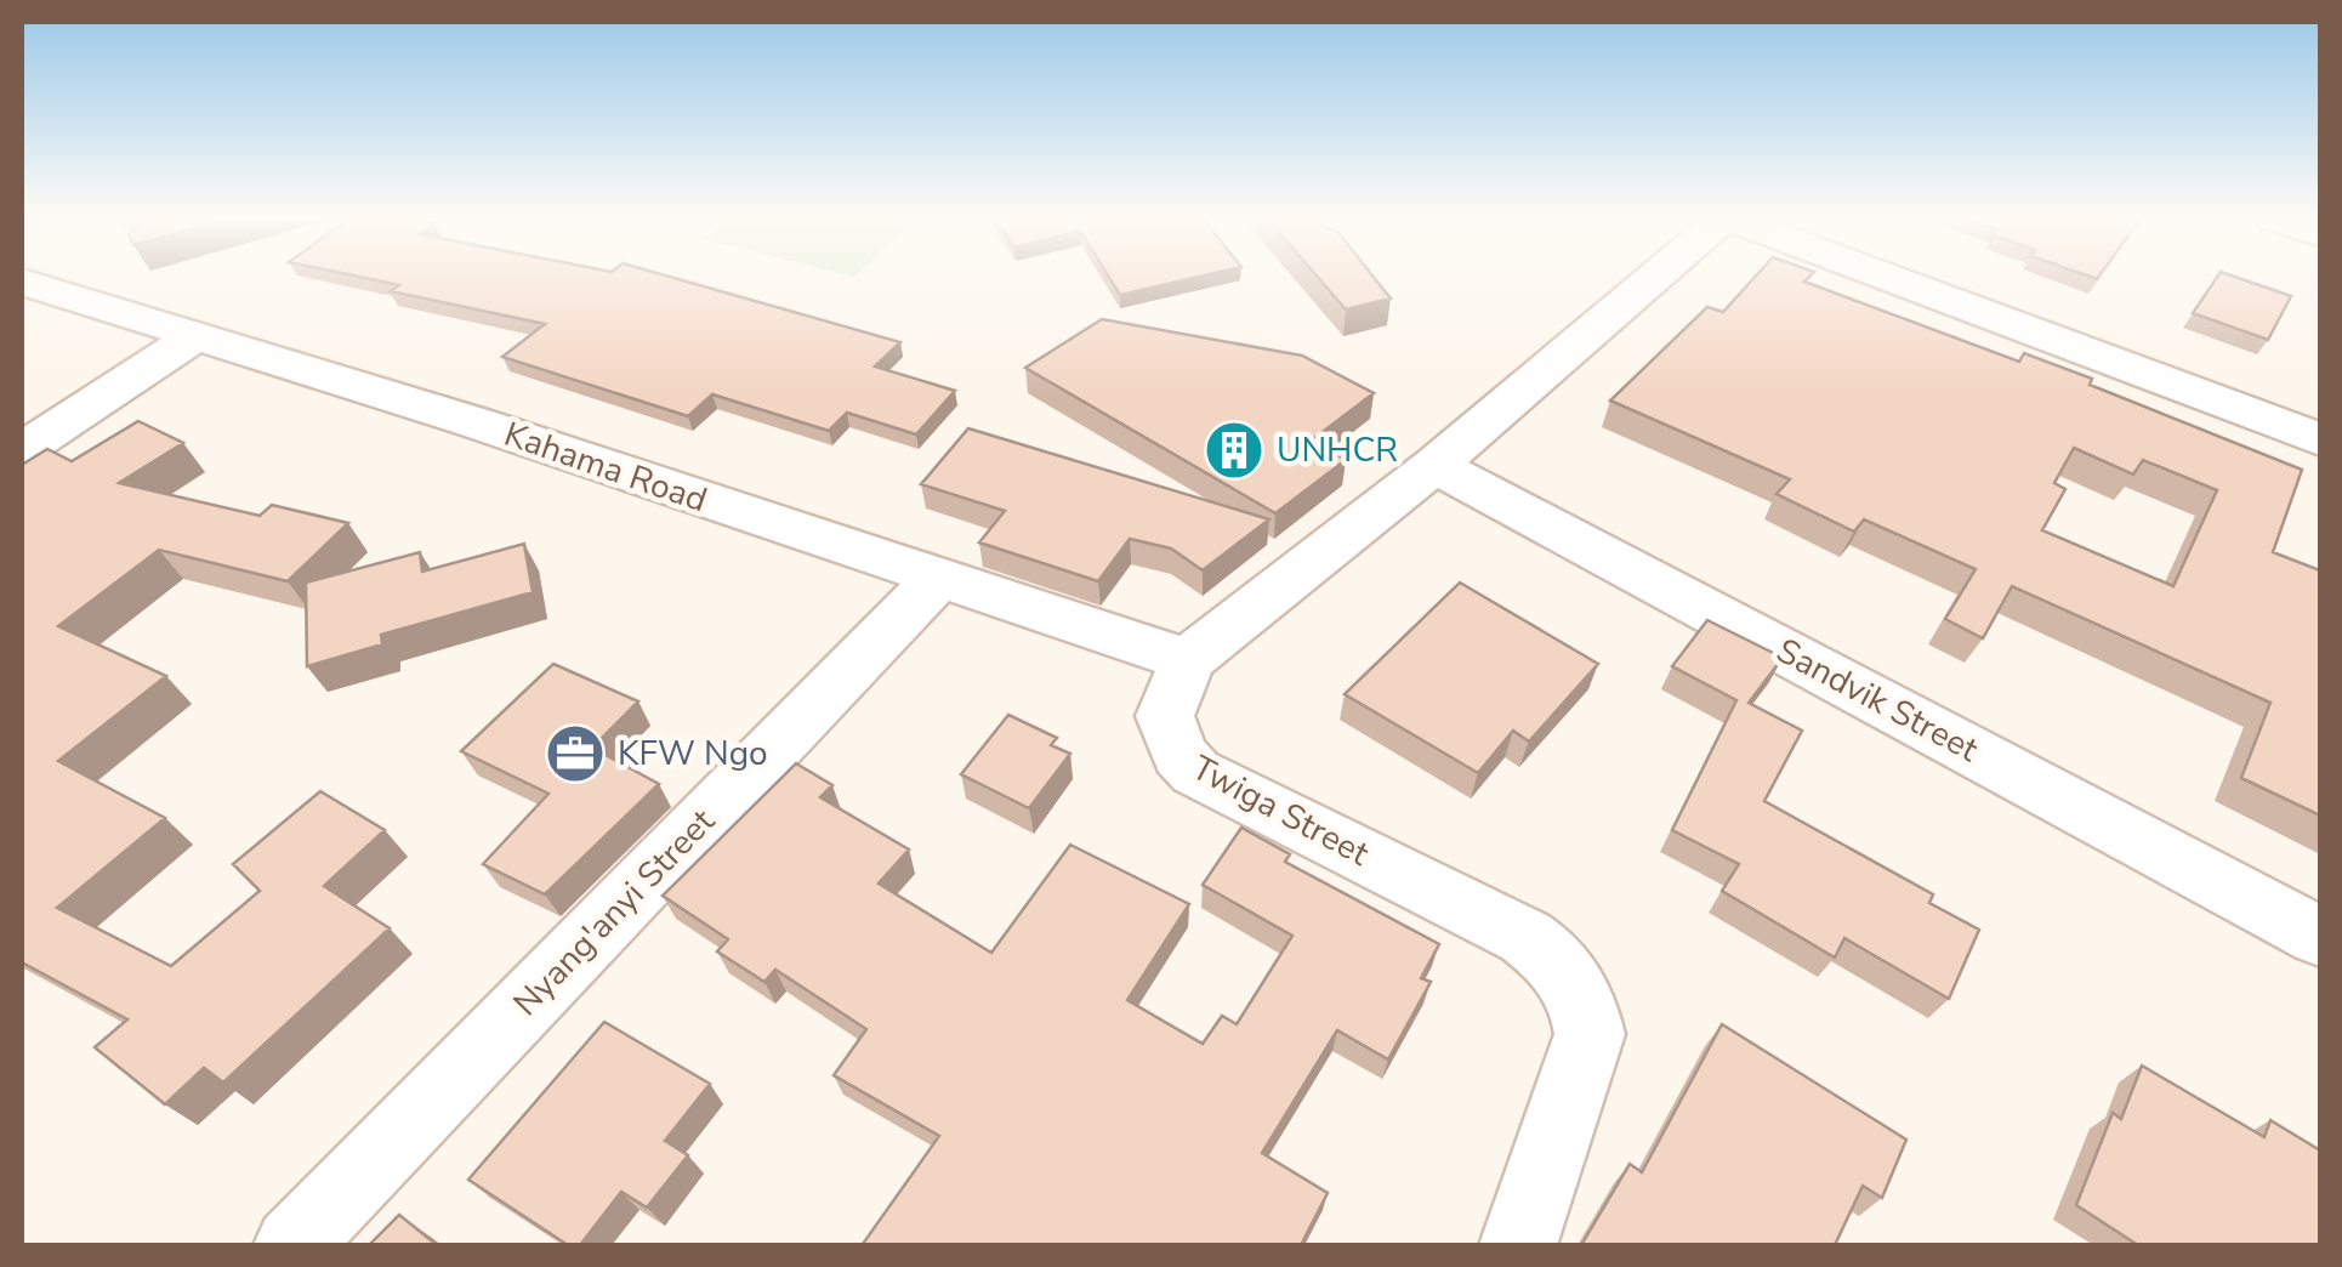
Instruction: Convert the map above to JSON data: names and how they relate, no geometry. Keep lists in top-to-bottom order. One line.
{"streets":{"street":["Kahama Road","Sandvik Street","Twiga Street","Nyang'anyi Street"]},"crossings":[["Kahama Road","Twiga Street"],["Kahama Road","Nyang'anyi Street"],["Sandvik Street","Twiga Street"]],"places":{"building":["UNHCR"],"office":["KFW Ngo"]}}
